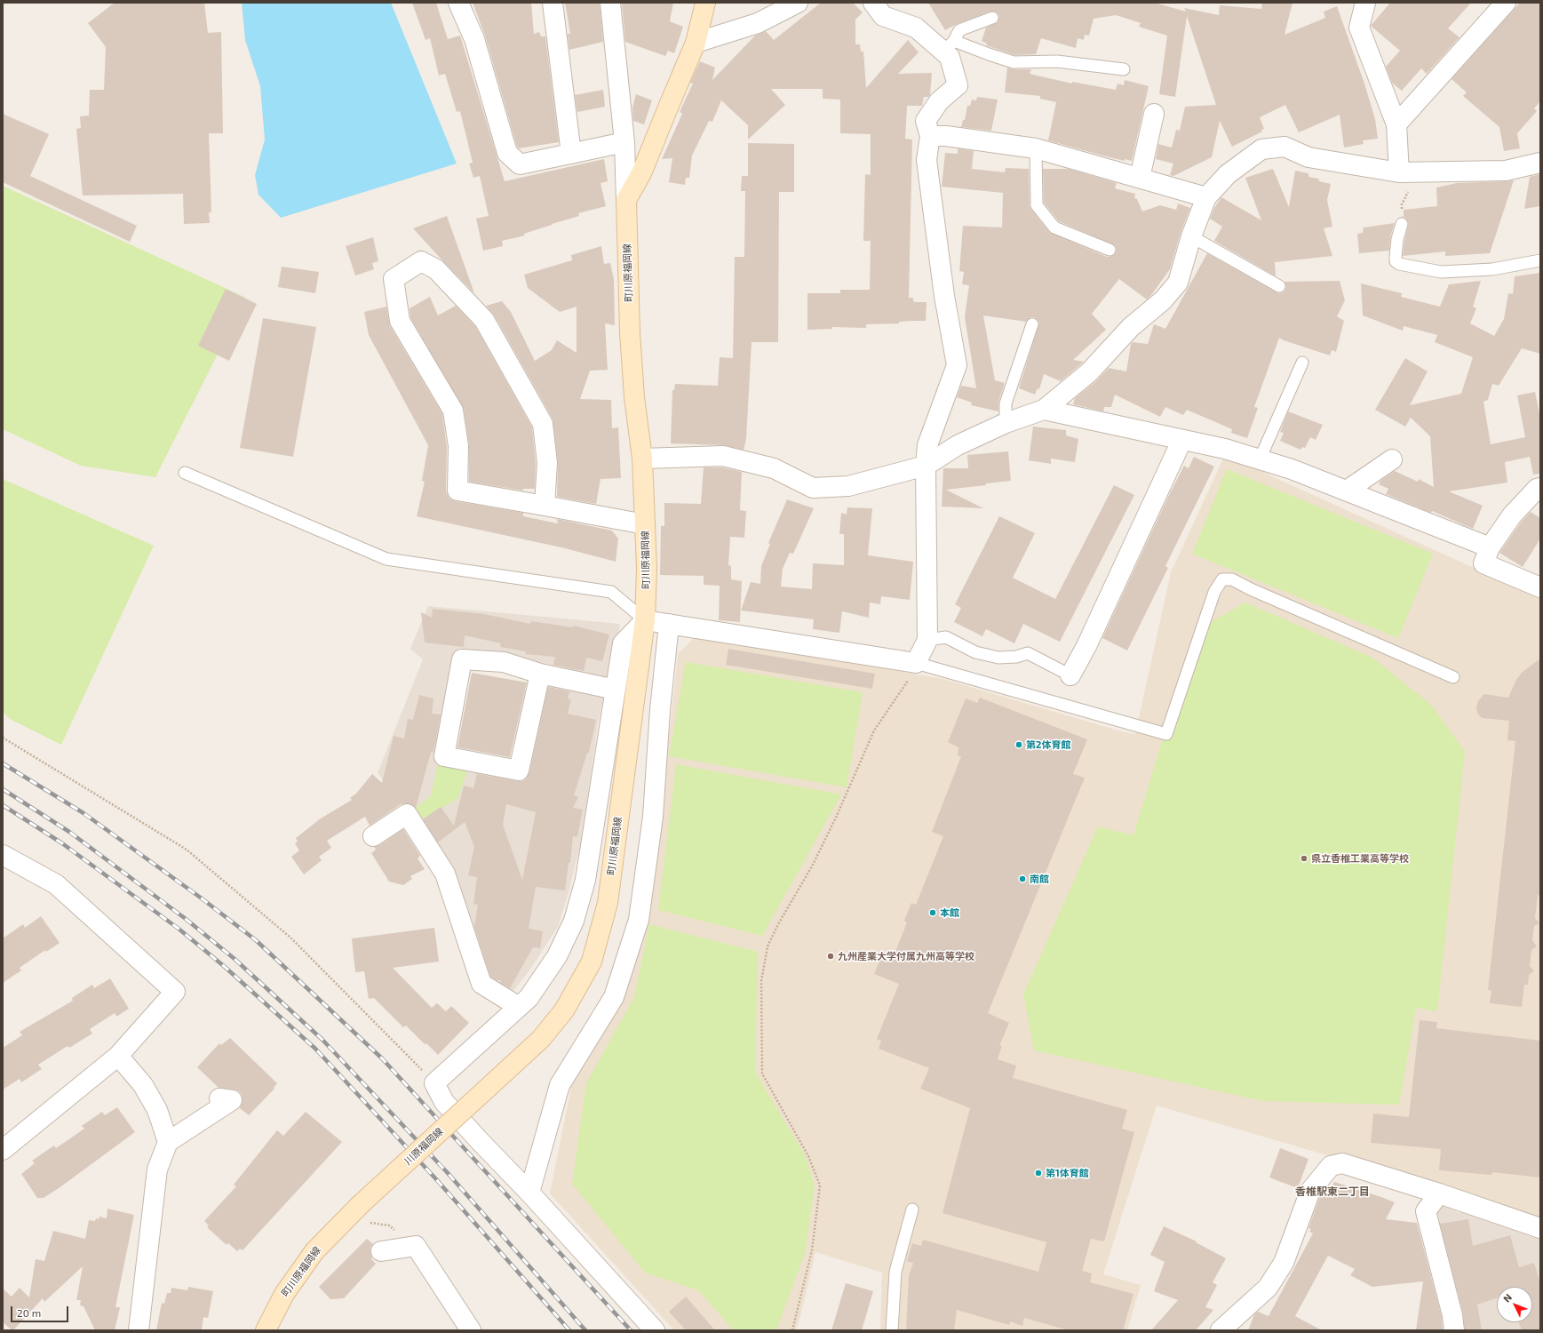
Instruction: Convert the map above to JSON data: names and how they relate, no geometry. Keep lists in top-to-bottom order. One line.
{"streets":{"main road":["町川原福岡線","川原福岡線"]},"crossings":[["町川原福岡線","川原福岡線"]],"districts":["香椎駅東二丁目"],"places":["第2体育館","県立香椎工業高等学校","南館","本館","九州産業大学付属九州高等学校","第1体育館"],"scale_bar":"20 m","north":"top left"}
